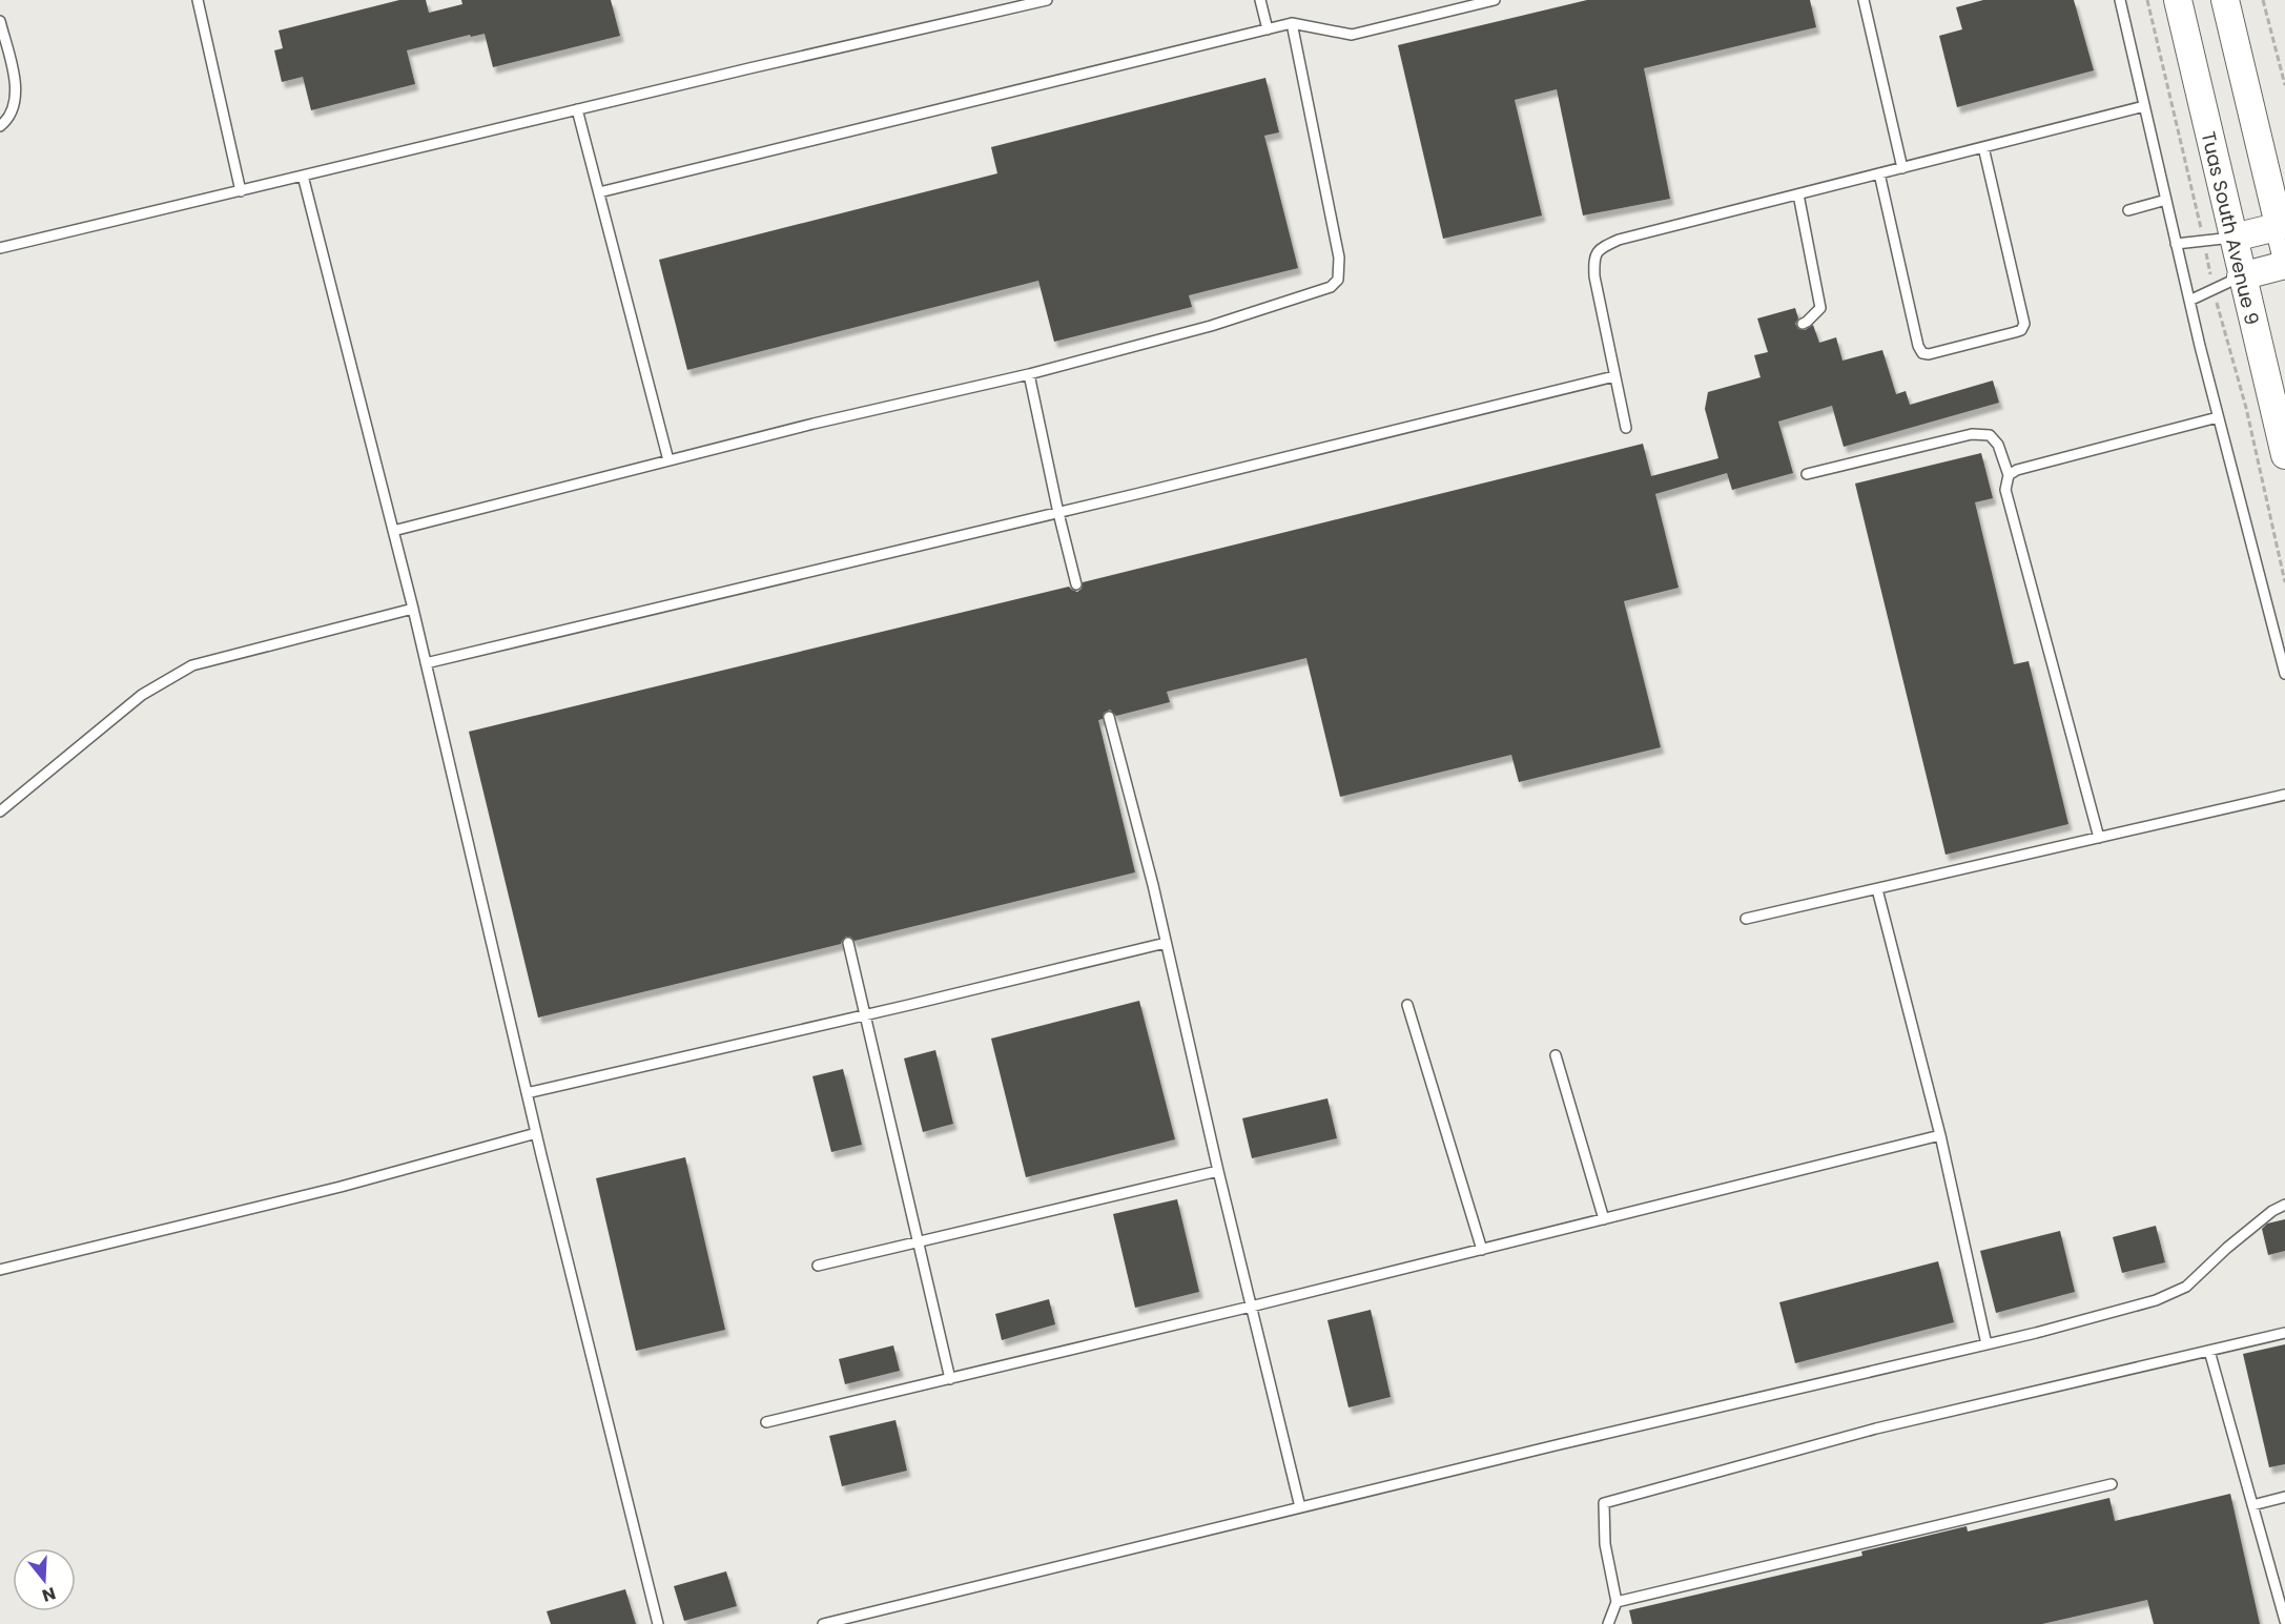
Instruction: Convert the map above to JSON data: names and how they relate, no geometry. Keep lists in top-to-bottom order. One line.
{"streets":{"street":["Tuas South Avenue 9"]},"north":"bottom"}
